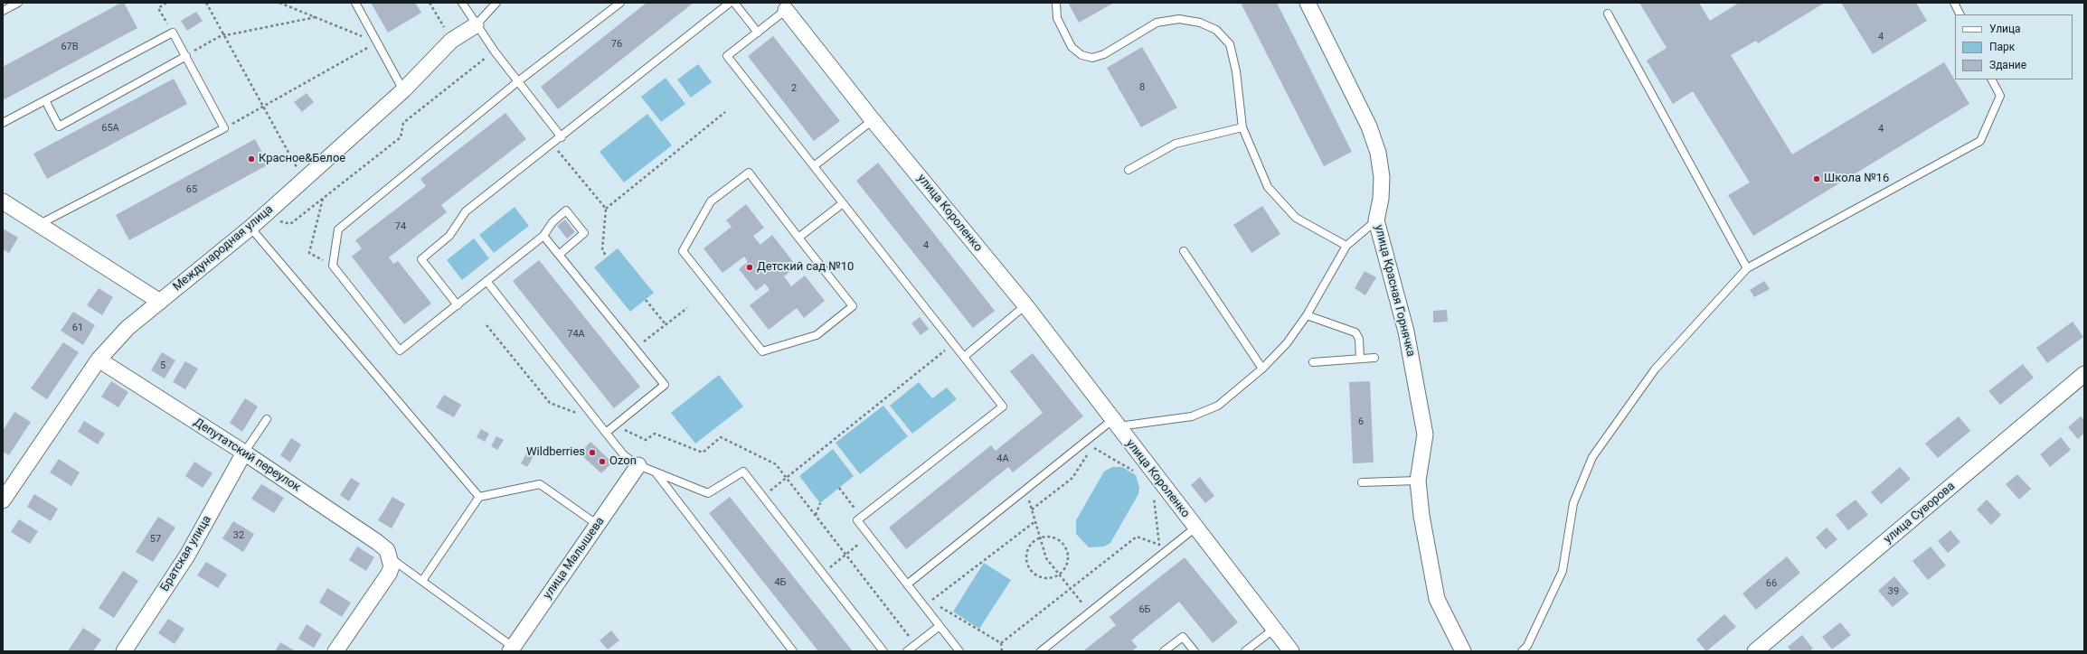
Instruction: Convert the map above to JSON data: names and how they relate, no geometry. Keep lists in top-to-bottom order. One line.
{"streets":{"street":["улица Короленко","Международная улица","улица Красная Горнячка","Депутатский переулок","улица Суворова","Братская улица","улица Малышева"]},"crossings":[["Международная улица","Депутатский переулок"],["Депутатский переулок","Братская улица"]],"places":["Красное&Белое","Школа №16","Детский сад №10","Wildberries","Ozon"],"house_numbers":["4","76","67В","8","2","65А","4","65","74","4","61","74А","5","6","4А","32","57","4Б","66","39","6Б"],"legend":["Улица","Парк","Здание"]}
